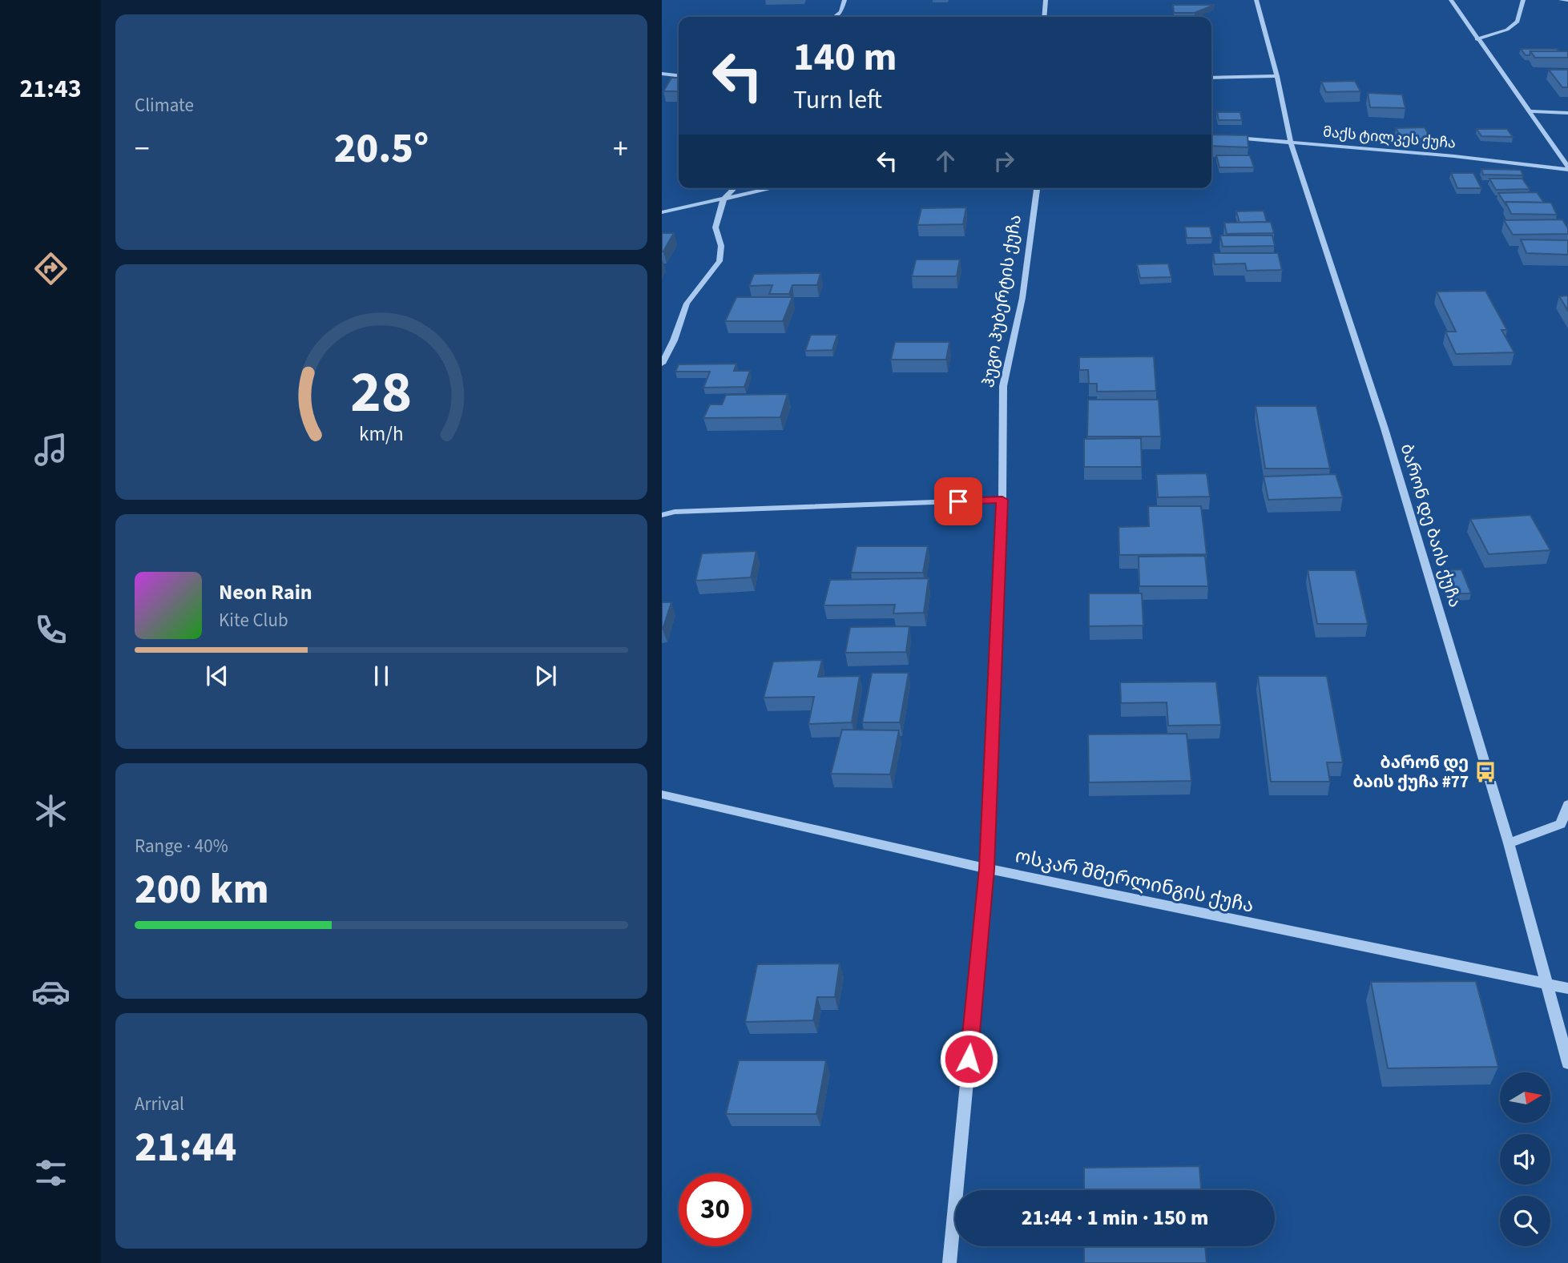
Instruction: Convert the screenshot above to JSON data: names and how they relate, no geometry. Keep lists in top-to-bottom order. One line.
{"streets":{"street":["მაქს ტილკეს ქუჩა","ჰუგო ჰუბერტის ქუჩა","ბარონ დე ბაის ქუჩა","ოსკარ შმერლინგის ქუჩა"]},"crossings":[["მაქს ტილკეს ქუჩა","ბარონ დე ბაის ქუჩა"],["ჰუგო ჰუბერტის ქუჩა","ოსკარ შმერლინგის ქუჩა"],["ბარონ დე ბაის ქუჩა","ოსკარ შმერლინგის ქუჩა"]],"places":{"bus stop":["ბარონ დე ბაის ქუჩა #77"]},"north":"right","page":{"tabs":"21:43","tile":["Climate",["Range · 40%","200 km"],["Arrival","21:44"]],"turn":["140 m","Turn left"],"heat":["−","20.5°","+"],"song":["Neon Rain","Kite Club"],"limit":"30","trip":"21:44 · 1 min · 150 m","gauge":["28","km/h"]}}
